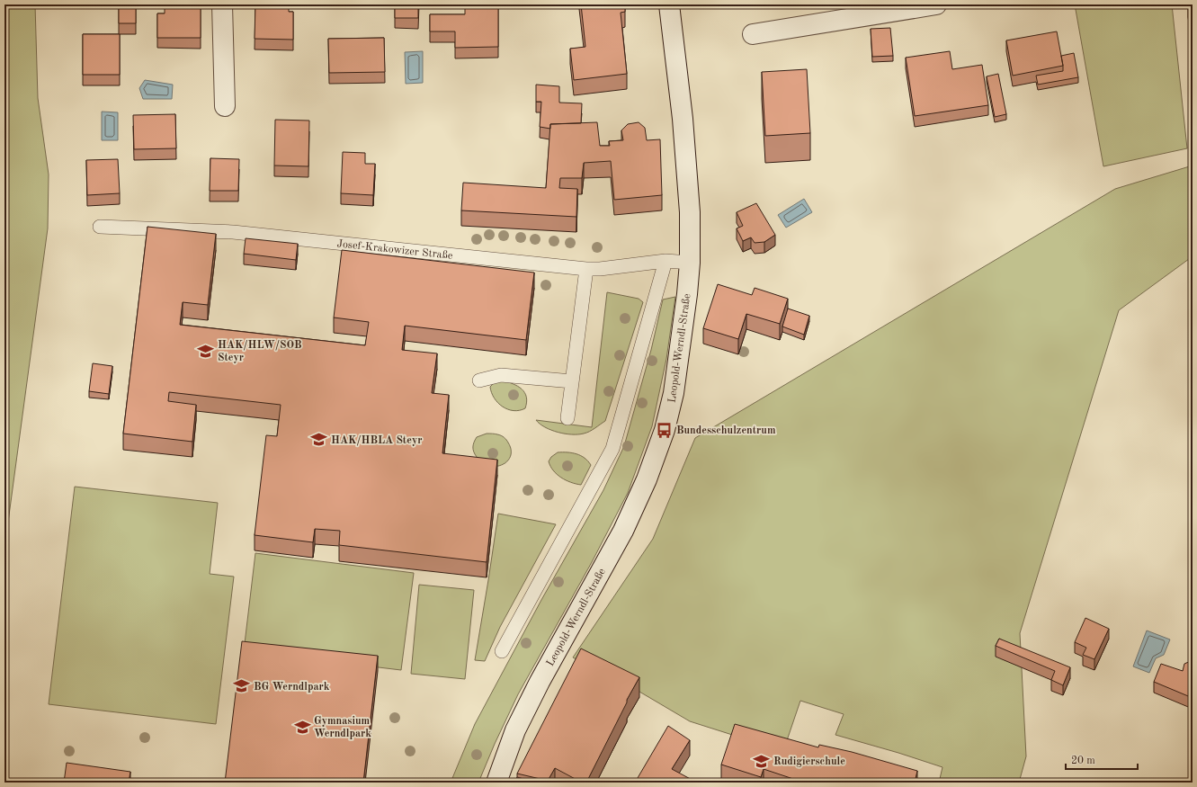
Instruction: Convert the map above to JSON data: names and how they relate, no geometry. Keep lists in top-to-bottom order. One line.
{"streets":{"street":["Leopold-Werndl-Straße"],"lane":["Josef-Krakowizer Straße"]},"crossings":[["Josef-Krakowizer Straße","Leopold-Werndl-Straße"]],"places":{"school or university":["HAK/HLW/SOB Steyr","HAK/HBLA Steyr","BG Werndlpark","Gymnasium Werndlpark","Rudigierschule"],"bus stop":["Bundesschulzentrum"]},"scale_bar":"20 m"}
